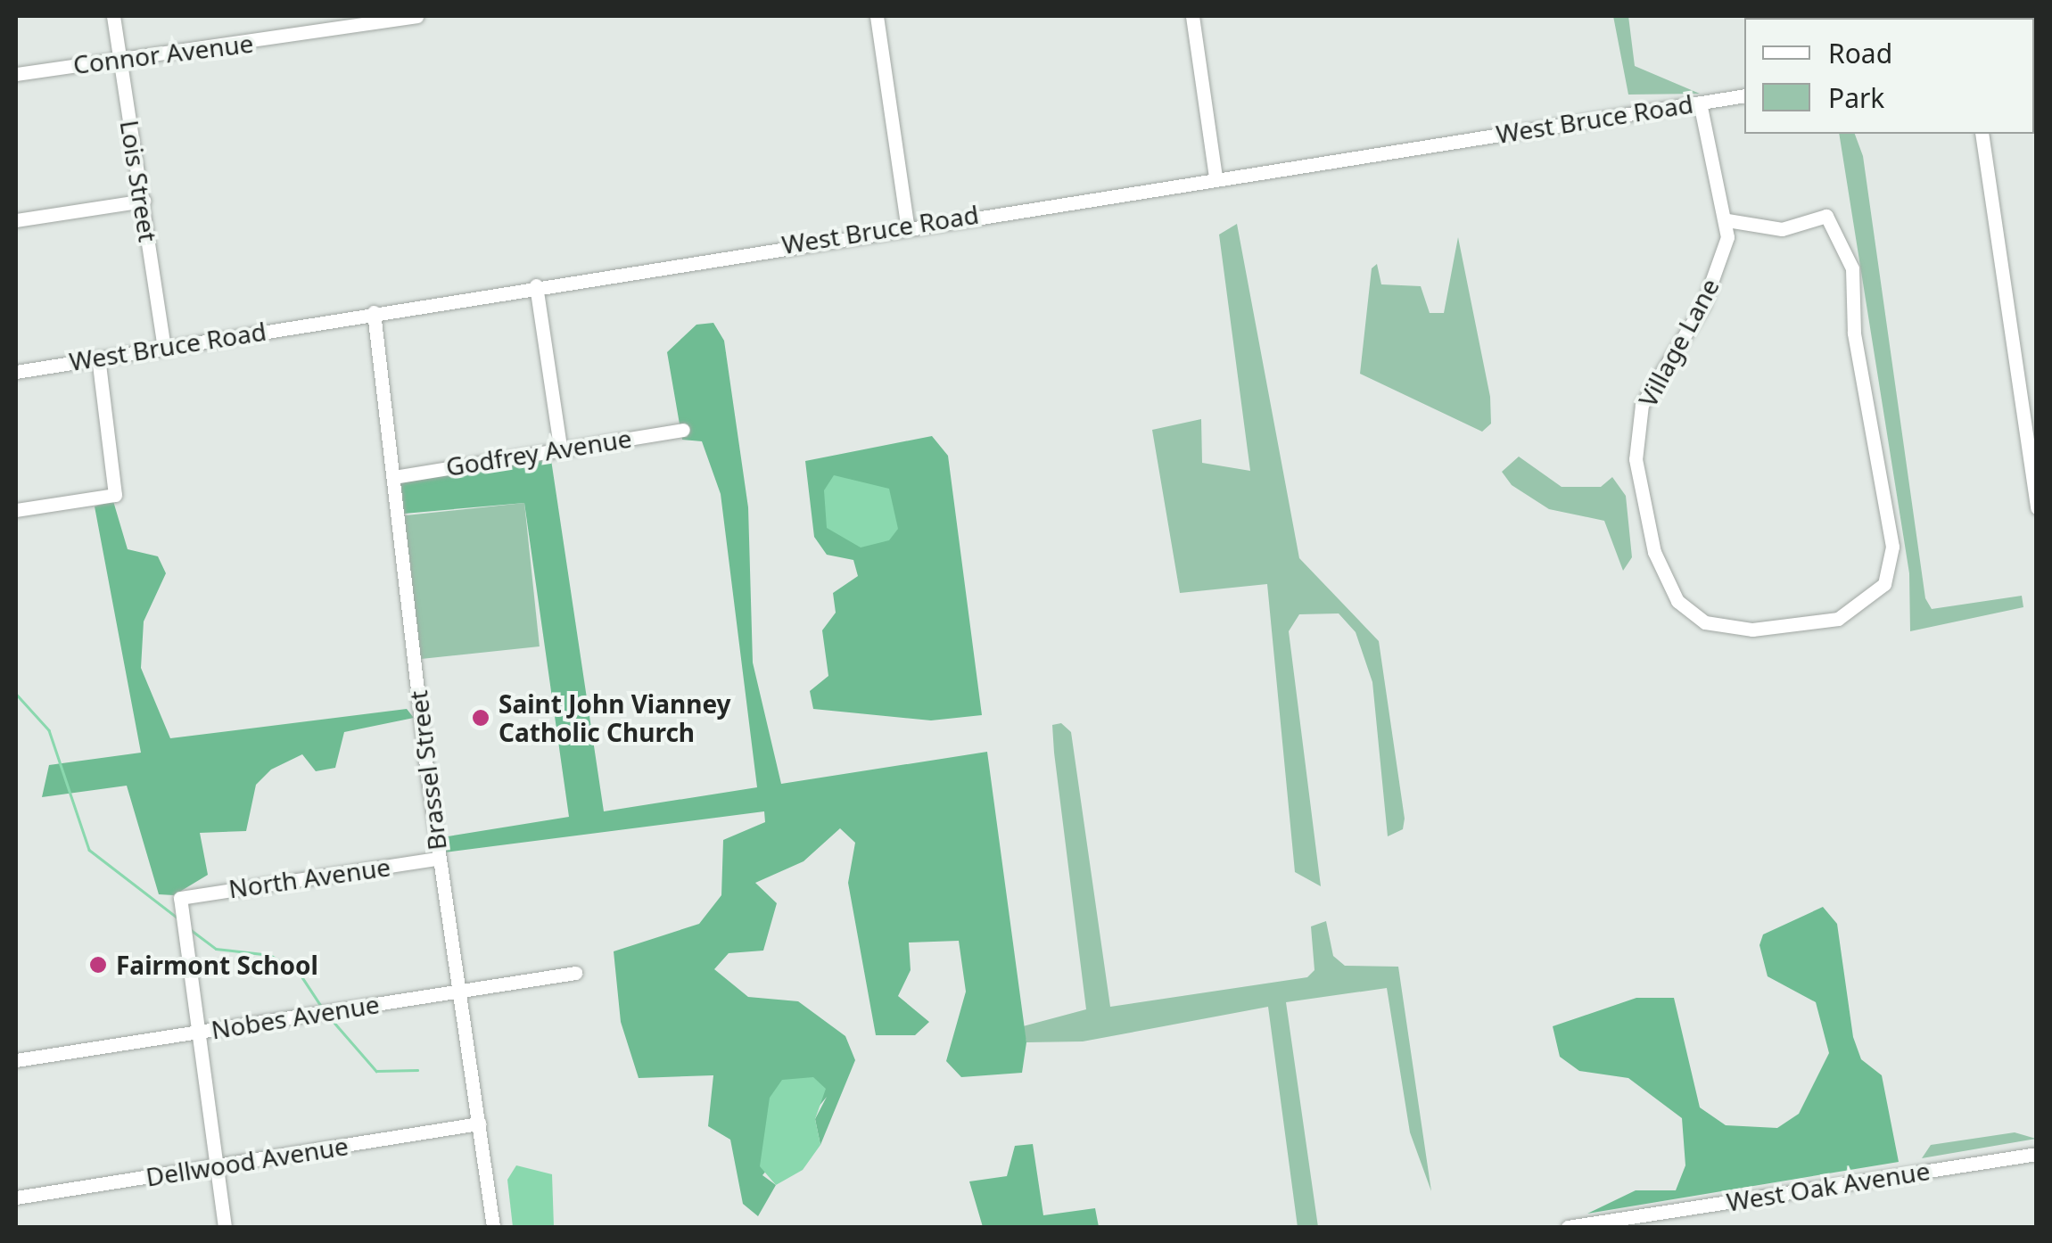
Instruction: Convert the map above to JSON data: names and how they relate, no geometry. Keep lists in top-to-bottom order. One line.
{"streets":{"street":["Connor Avenue","West Bruce Road","Lois Street","Village Lane","Godfrey Avenue","Brassel Street","North Avenue","Nobes Avenue","Dellwood Avenue","West Oak Avenue"]},"crossings":[["Connor Avenue","Lois Street"],["West Bruce Road","Lois Street"],["West Bruce Road","Village Lane"],["West Bruce Road","Brassel Street"],["Godfrey Avenue","Brassel Street"],["Brassel Street","North Avenue"],["Brassel Street","Nobes Avenue"],["Brassel Street","Dellwood Avenue"],["North Avenue","Nobes Avenue"]],"places":["Saint John Vianney Catholic Church","Fairmont School"],"legend":["Road","Park"]}
